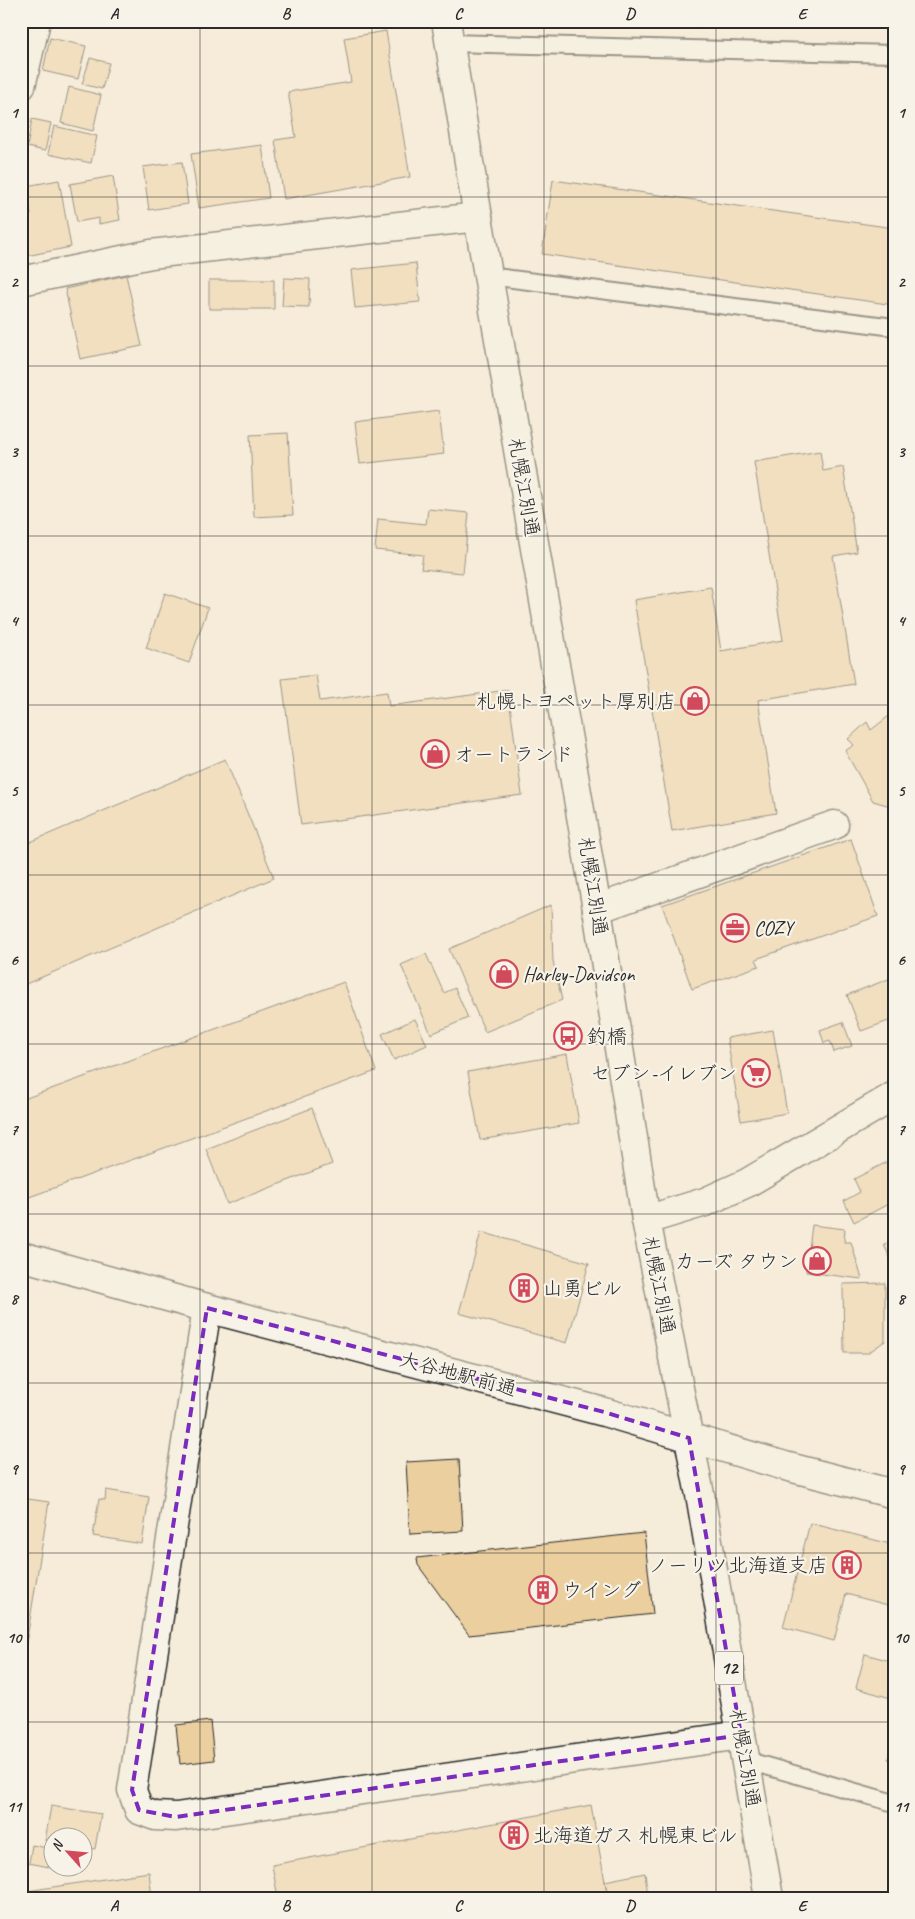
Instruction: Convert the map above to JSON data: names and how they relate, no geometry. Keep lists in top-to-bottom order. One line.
{"streets":{"main road":["札幌江別通","大谷地駅前通","12"]},"crossings":[["札幌江別通","大谷地駅前通"]],"places":{"shop":["札幌トヨペット厚別店","オートランド","Harley-Davidson","カーズ タウン"],"office":["COZY"],"bus stop":["釣橋"],"supermarket":["セブン-イレブン"],"building":["山勇ビル","ノーリツ北海道支店","ウイング","北海道ガス 札幌東ビル"]},"north":"top left","grid":{"columns":["A","B","C","D","E"],"rows":["1","2","3","4","5","6","7","8","9","10","11"]}}
